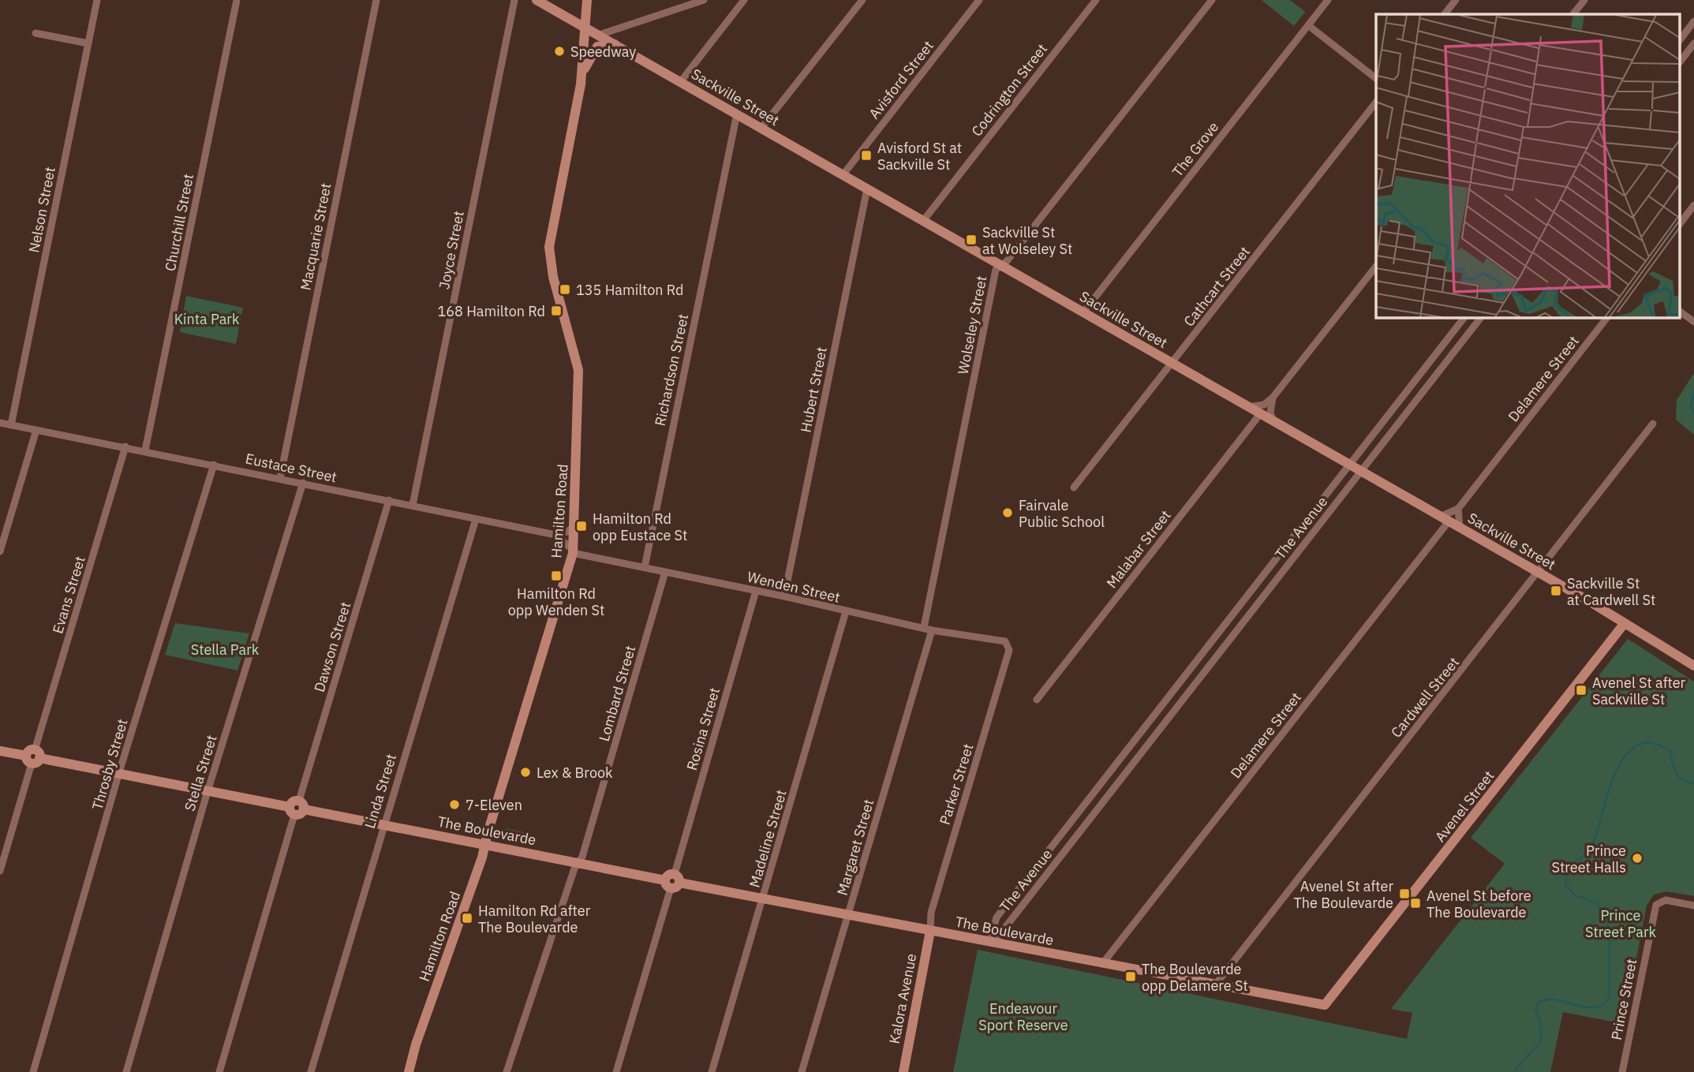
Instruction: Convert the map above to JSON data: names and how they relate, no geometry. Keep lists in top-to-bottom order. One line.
{"streets":{"main road":["Sackville Street","Hamilton Road","Avenel Street","The Boulevarde","Kalora Avenue"],"street":["Avisford Street","Codrington Street","The Grove","Nelson Street","Churchill Street","Macquarie Street","Joyce Street","Cathcart Street","Wolseley Street","Richardson Street","Delamere Street","Hubert Street","Eustace Street","The Avenue","Malabar Street","Wenden Street","Evans Street","Dawson Street","Lombard Street","Cardwell Street","Rosina Street","Throsby Street","Stella Street","Parker Street","Linda Street","Madeline Street","Margaret Street","Prince Street"]},"crossings":[["Avisford Street","Sackville Street"],["Codrington Street","Sackville Street"],["Sackville Street","The Grove"],["Sackville Street","Cathcart Street"],["Sackville Street","Wolseley Street"],["Sackville Street","Richardson Street"],["Sackville Street","Delamere Street"],["Sackville Street","Hubert Street"],["Sackville Street","Hamilton Road"],["Sackville Street","The Avenue"],["Sackville Street","Malabar Street"],["Sackville Street","Cardwell Street"],["Sackville Street","Avenel Street"],["Nelson Street","Eustace Street"],["Churchill Street","Eustace Street"],["Macquarie Street","Eustace Street"],["Joyce Street","Eustace Street"],["Wolseley Street","Wenden Street"],["Richardson Street","Wenden Street"],["Delamere Street","The Boulevarde"],["Hubert Street","Wenden Street"],["Eustace Street","Evans Street"],["Eustace Street","Dawson Street"],["Eustace Street","Throsby Street"],["Eustace Street","Stella Street"],["Eustace Street","Linda Street"],["Hamilton Road","Wenden Street"],["Hamilton Road","The Boulevarde"],["The Avenue","The Boulevarde"],["Wenden Street","Lombard Street"],["Wenden Street","Rosina Street"],["Wenden Street","Parker Street"],["Wenden Street","Madeline Street"],["Wenden Street","Margaret Street"],["Dawson Street","The Boulevarde"],["Lombard Street","The Boulevarde"],["Cardwell Street","The Boulevarde"],["Rosina Street","The Boulevarde"],["Parker Street","The Boulevarde"],["Parker Street","Kalora Avenue"],["Linda Street","The Boulevarde"],["Avenel Street","The Boulevarde"],["The Boulevarde","Madeline Street"],["The Boulevarde","Margaret Street"],["The Boulevarde","Kalora Avenue"]],"parks":["Kinta Park","Stella Park","Prince Street Park","Endeavour Sport Reserve"],"places":{"other":["Speedway","Fairvale Public School","Lex & Brook","7-Eleven","Prince Street Halls"],"transit":["Avisford St at Sackville St","Sackville St at Wolseley St","135 Hamilton Rd","168 Hamilton Rd","Hamilton Rd opp Eustace St","Hamilton Rd opp Wenden St","Sackville St at Cardwell St","Avenel St after Sackville St","Avenel St after The Boulevarde","Avenel St before The Boulevarde","Hamilton Rd after The Boulevarde","The Boulevarde opp Delamere St"]}}
